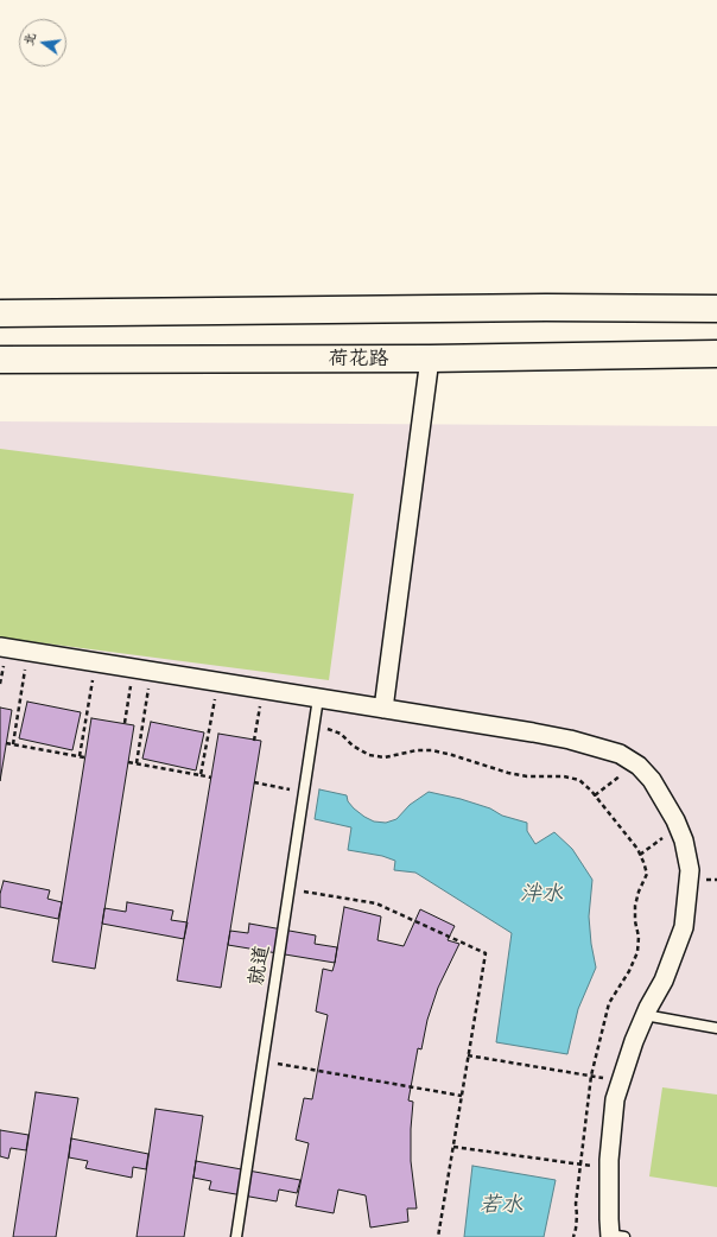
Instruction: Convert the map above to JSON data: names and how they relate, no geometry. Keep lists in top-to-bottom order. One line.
{"streets":{"main road":["荷花路"],"lane":["就道"]},"water":["泮水","若水"],"north":"left"}
